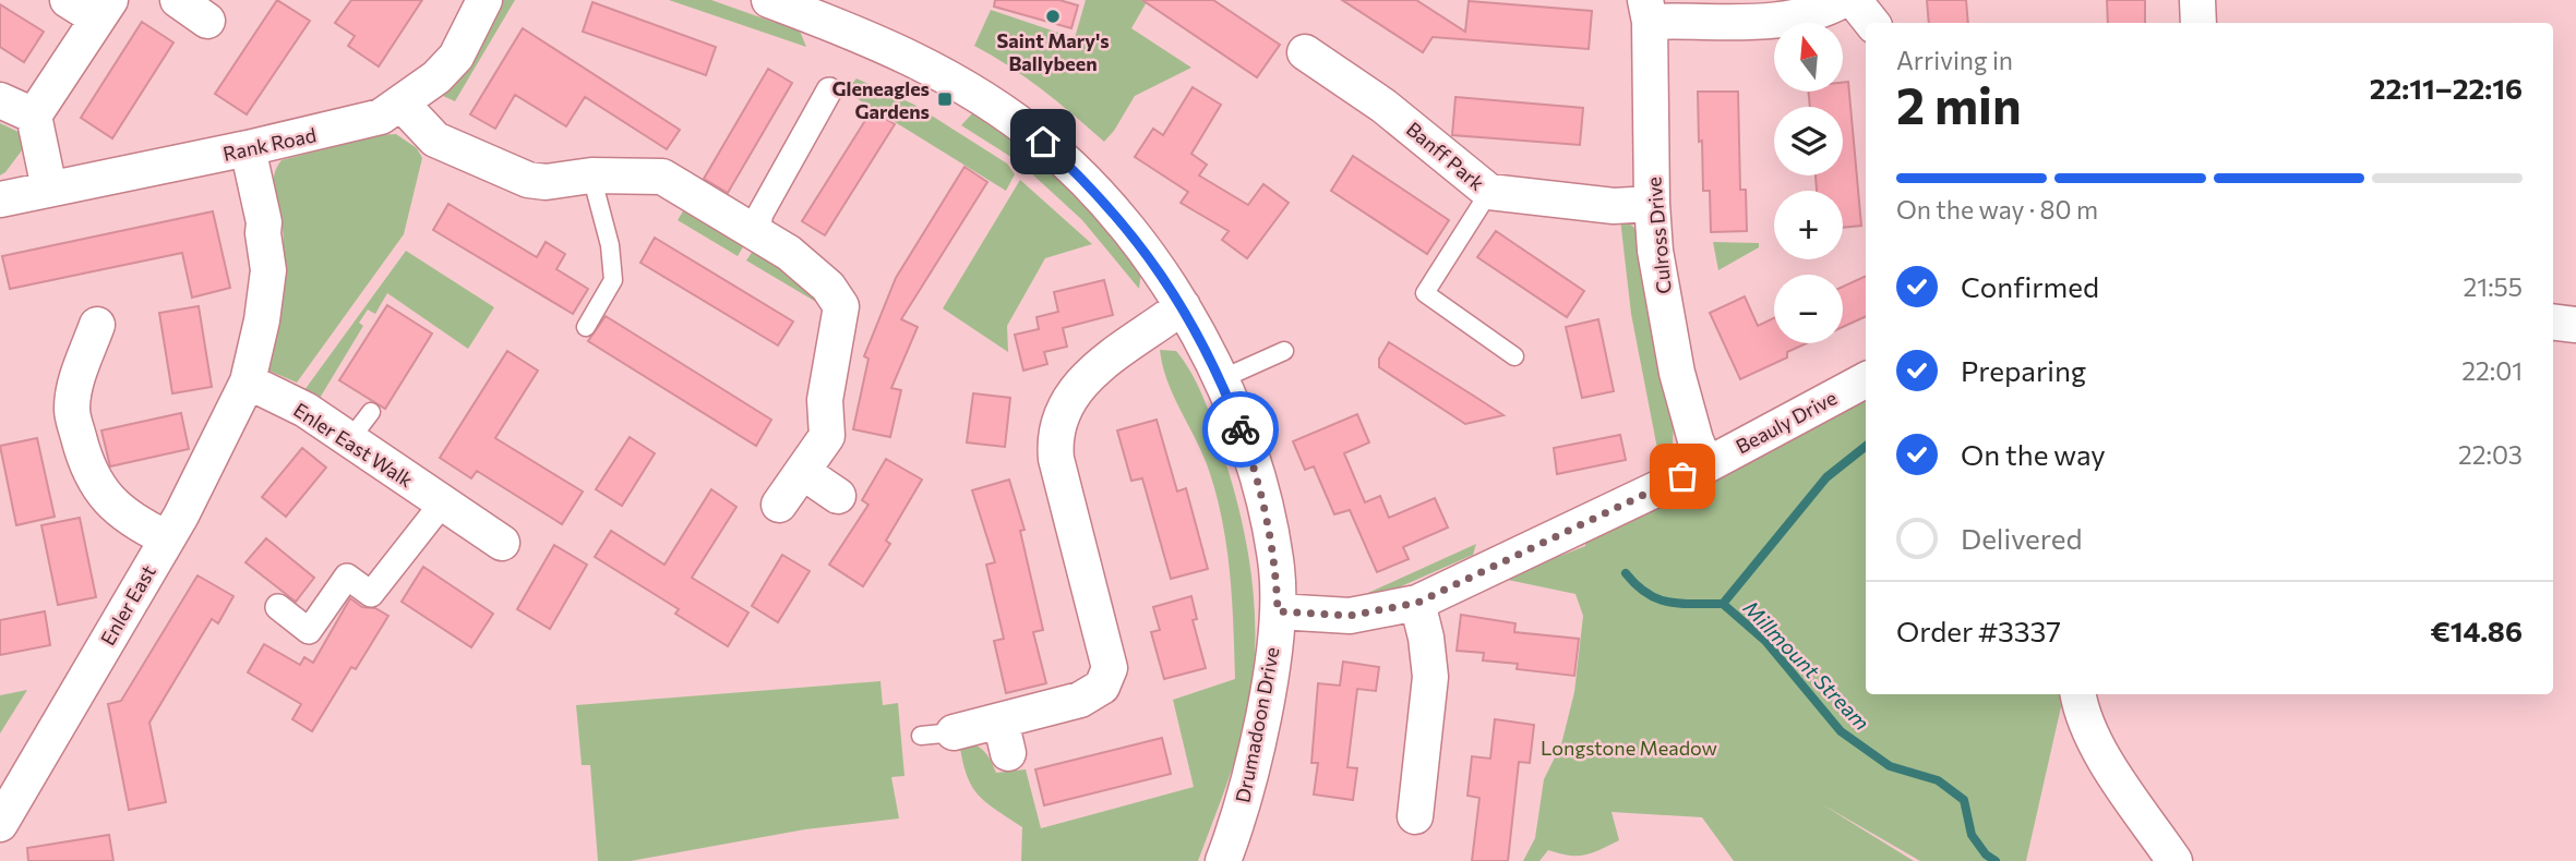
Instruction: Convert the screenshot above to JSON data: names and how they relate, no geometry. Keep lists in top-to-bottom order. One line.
{"streets":{"street":["Rank Road","Banff Park","Culross Drive","Beauly Drive","Enler East Walk","Enler East","Drumadoon Drive"]},"crossings":[["Banff Park","Culross Drive"],["Culross Drive","Beauly Drive"],["Beauly Drive","Drumadoon Drive"],["Enler East Walk","Enler East"]],"water":["Millmount Stream"],"parks":["Longstone Meadow"],"places":{"other":["Saint Mary's Ballybeen"],"transit":["Gleneagles Gardens"]},"north":"top","page":{"map_buttons":["+","−"],"heading":["2 min","Arriving in","22:11–22:16"],"panel":["Order #3337","€14.86"],"bar":"On the way · 80 m","list":[["Confirmed","21:55"],["Preparing","22:01"],["On the way","22:03"],"Delivered"]}}
